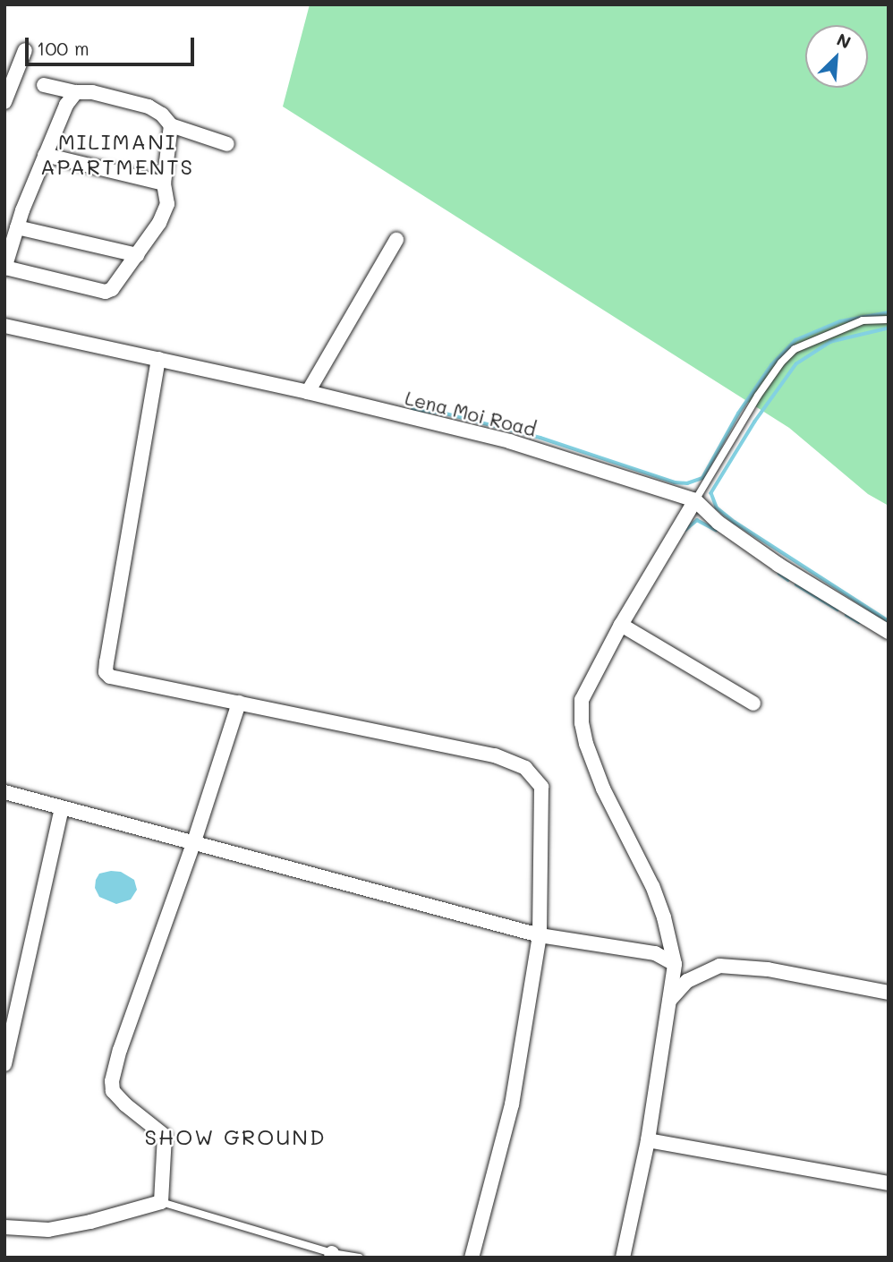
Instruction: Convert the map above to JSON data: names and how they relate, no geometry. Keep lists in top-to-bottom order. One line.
{"streets":{"street":["Lena Moi Road"]},"districts":["MILIMANI APARTMENTS","SHOW GROUND"],"scale_bar":"100 m","north":"top right"}
